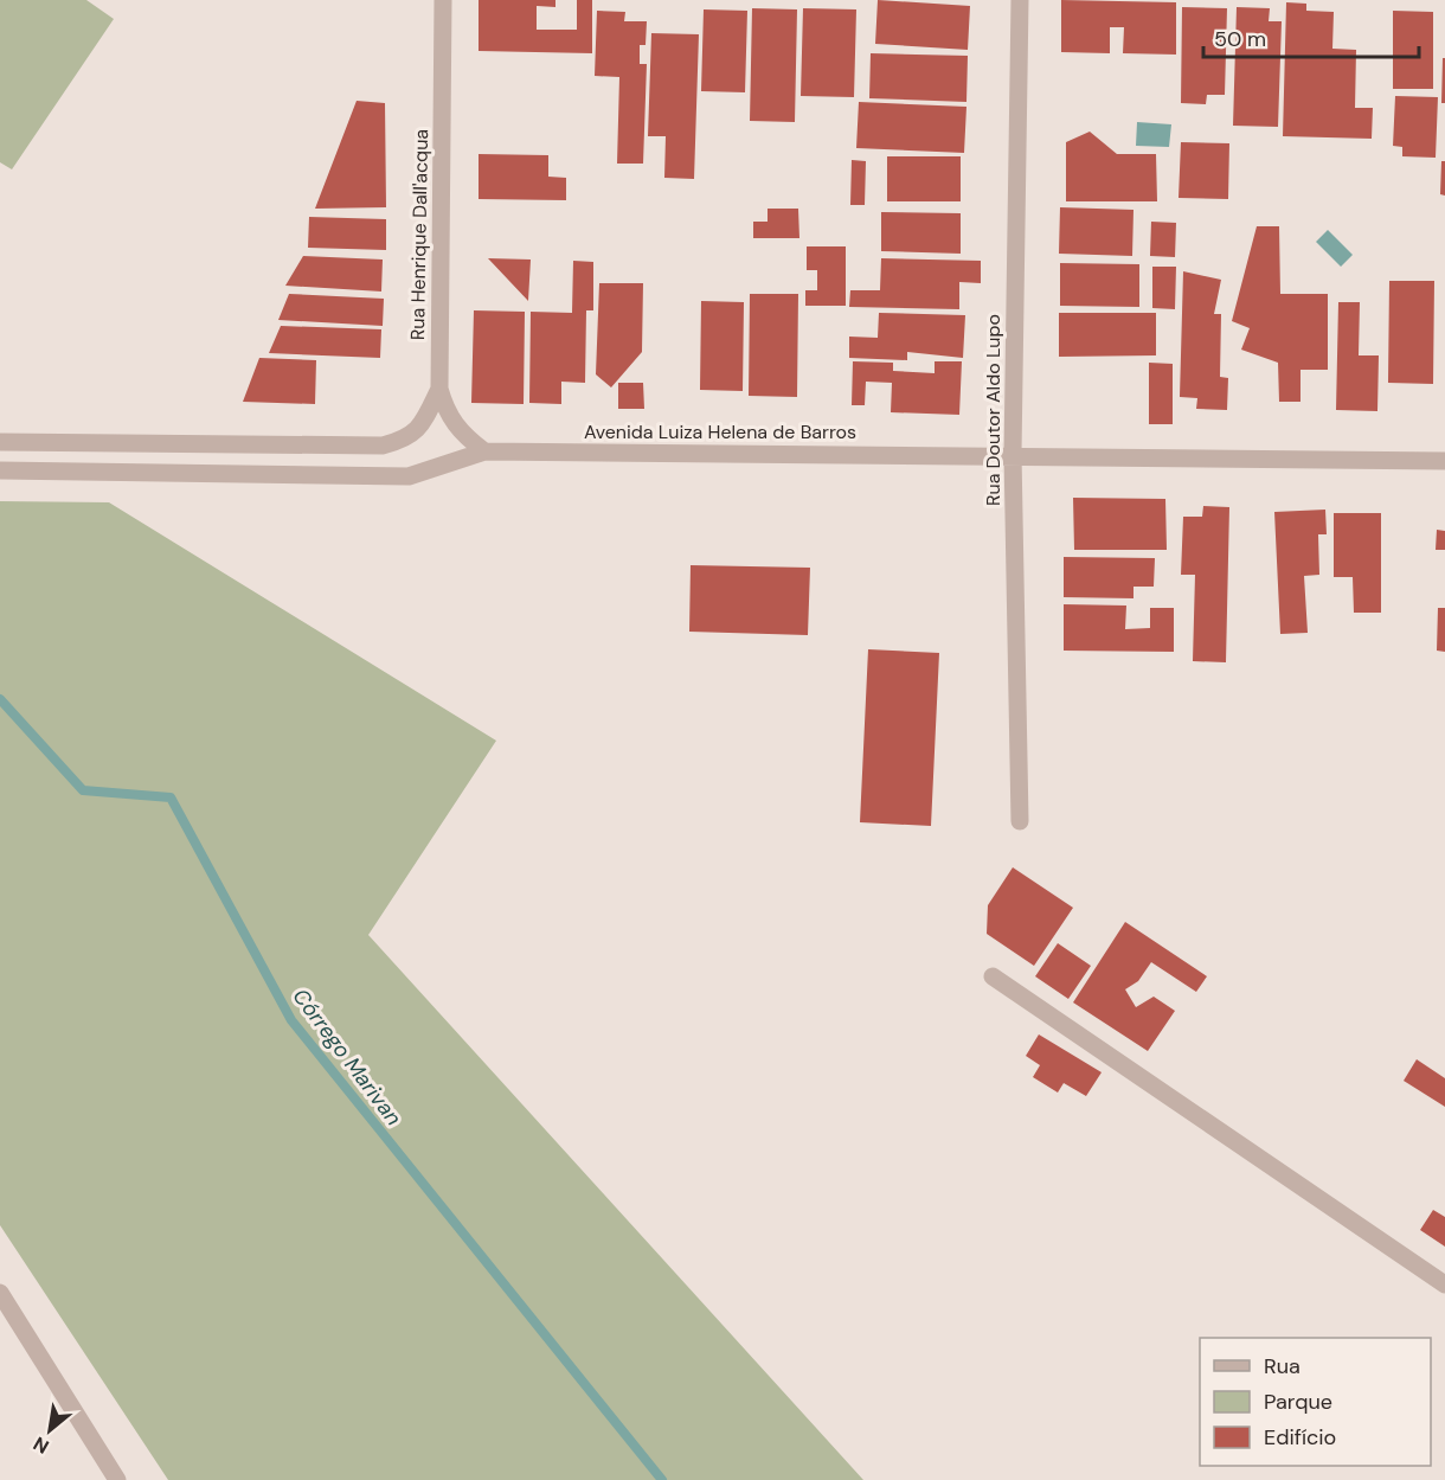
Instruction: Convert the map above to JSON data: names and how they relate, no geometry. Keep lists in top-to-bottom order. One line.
{"streets":{"street":["Rua Henrique Dall'acqua","Rua Doutor Aldo Lupo","Avenida Luiza Helena de Barros"]},"crossings":[["Rua Henrique Dall'acqua","Avenida Luiza Helena de Barros"],["Rua Doutor Aldo Lupo","Avenida Luiza Helena de Barros"]],"water":["Córrego Marivan"],"legend":["Rua","Parque","Edifício"],"scale_bar":"50 m","north":"bottom left"}
